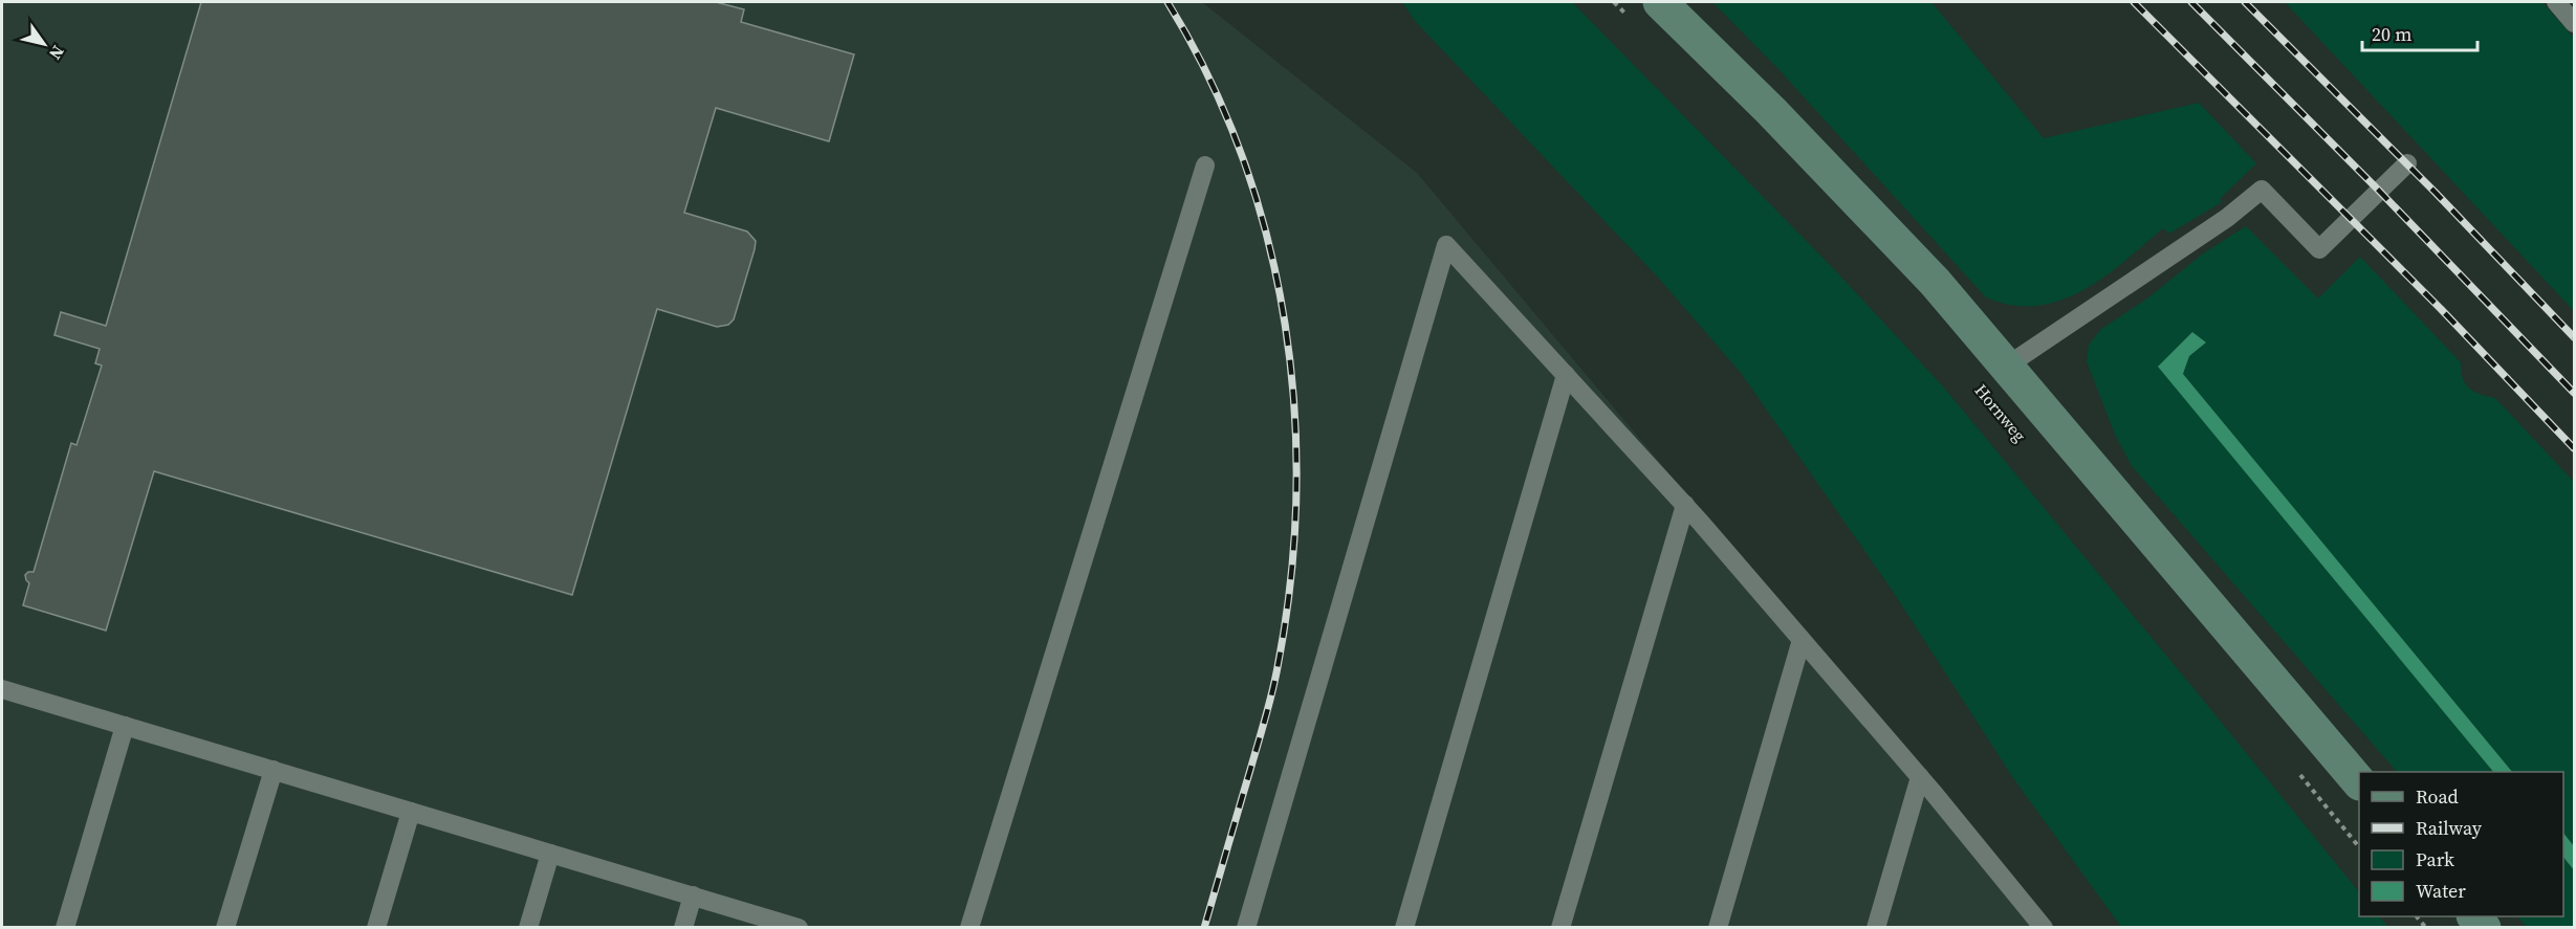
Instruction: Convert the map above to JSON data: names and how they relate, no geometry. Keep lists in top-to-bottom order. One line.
{"streets":{"street":["Hornweg"]},"legend":["Road","Railway","Park","Water"],"scale_bar":"20 m","north":"bottom right"}
